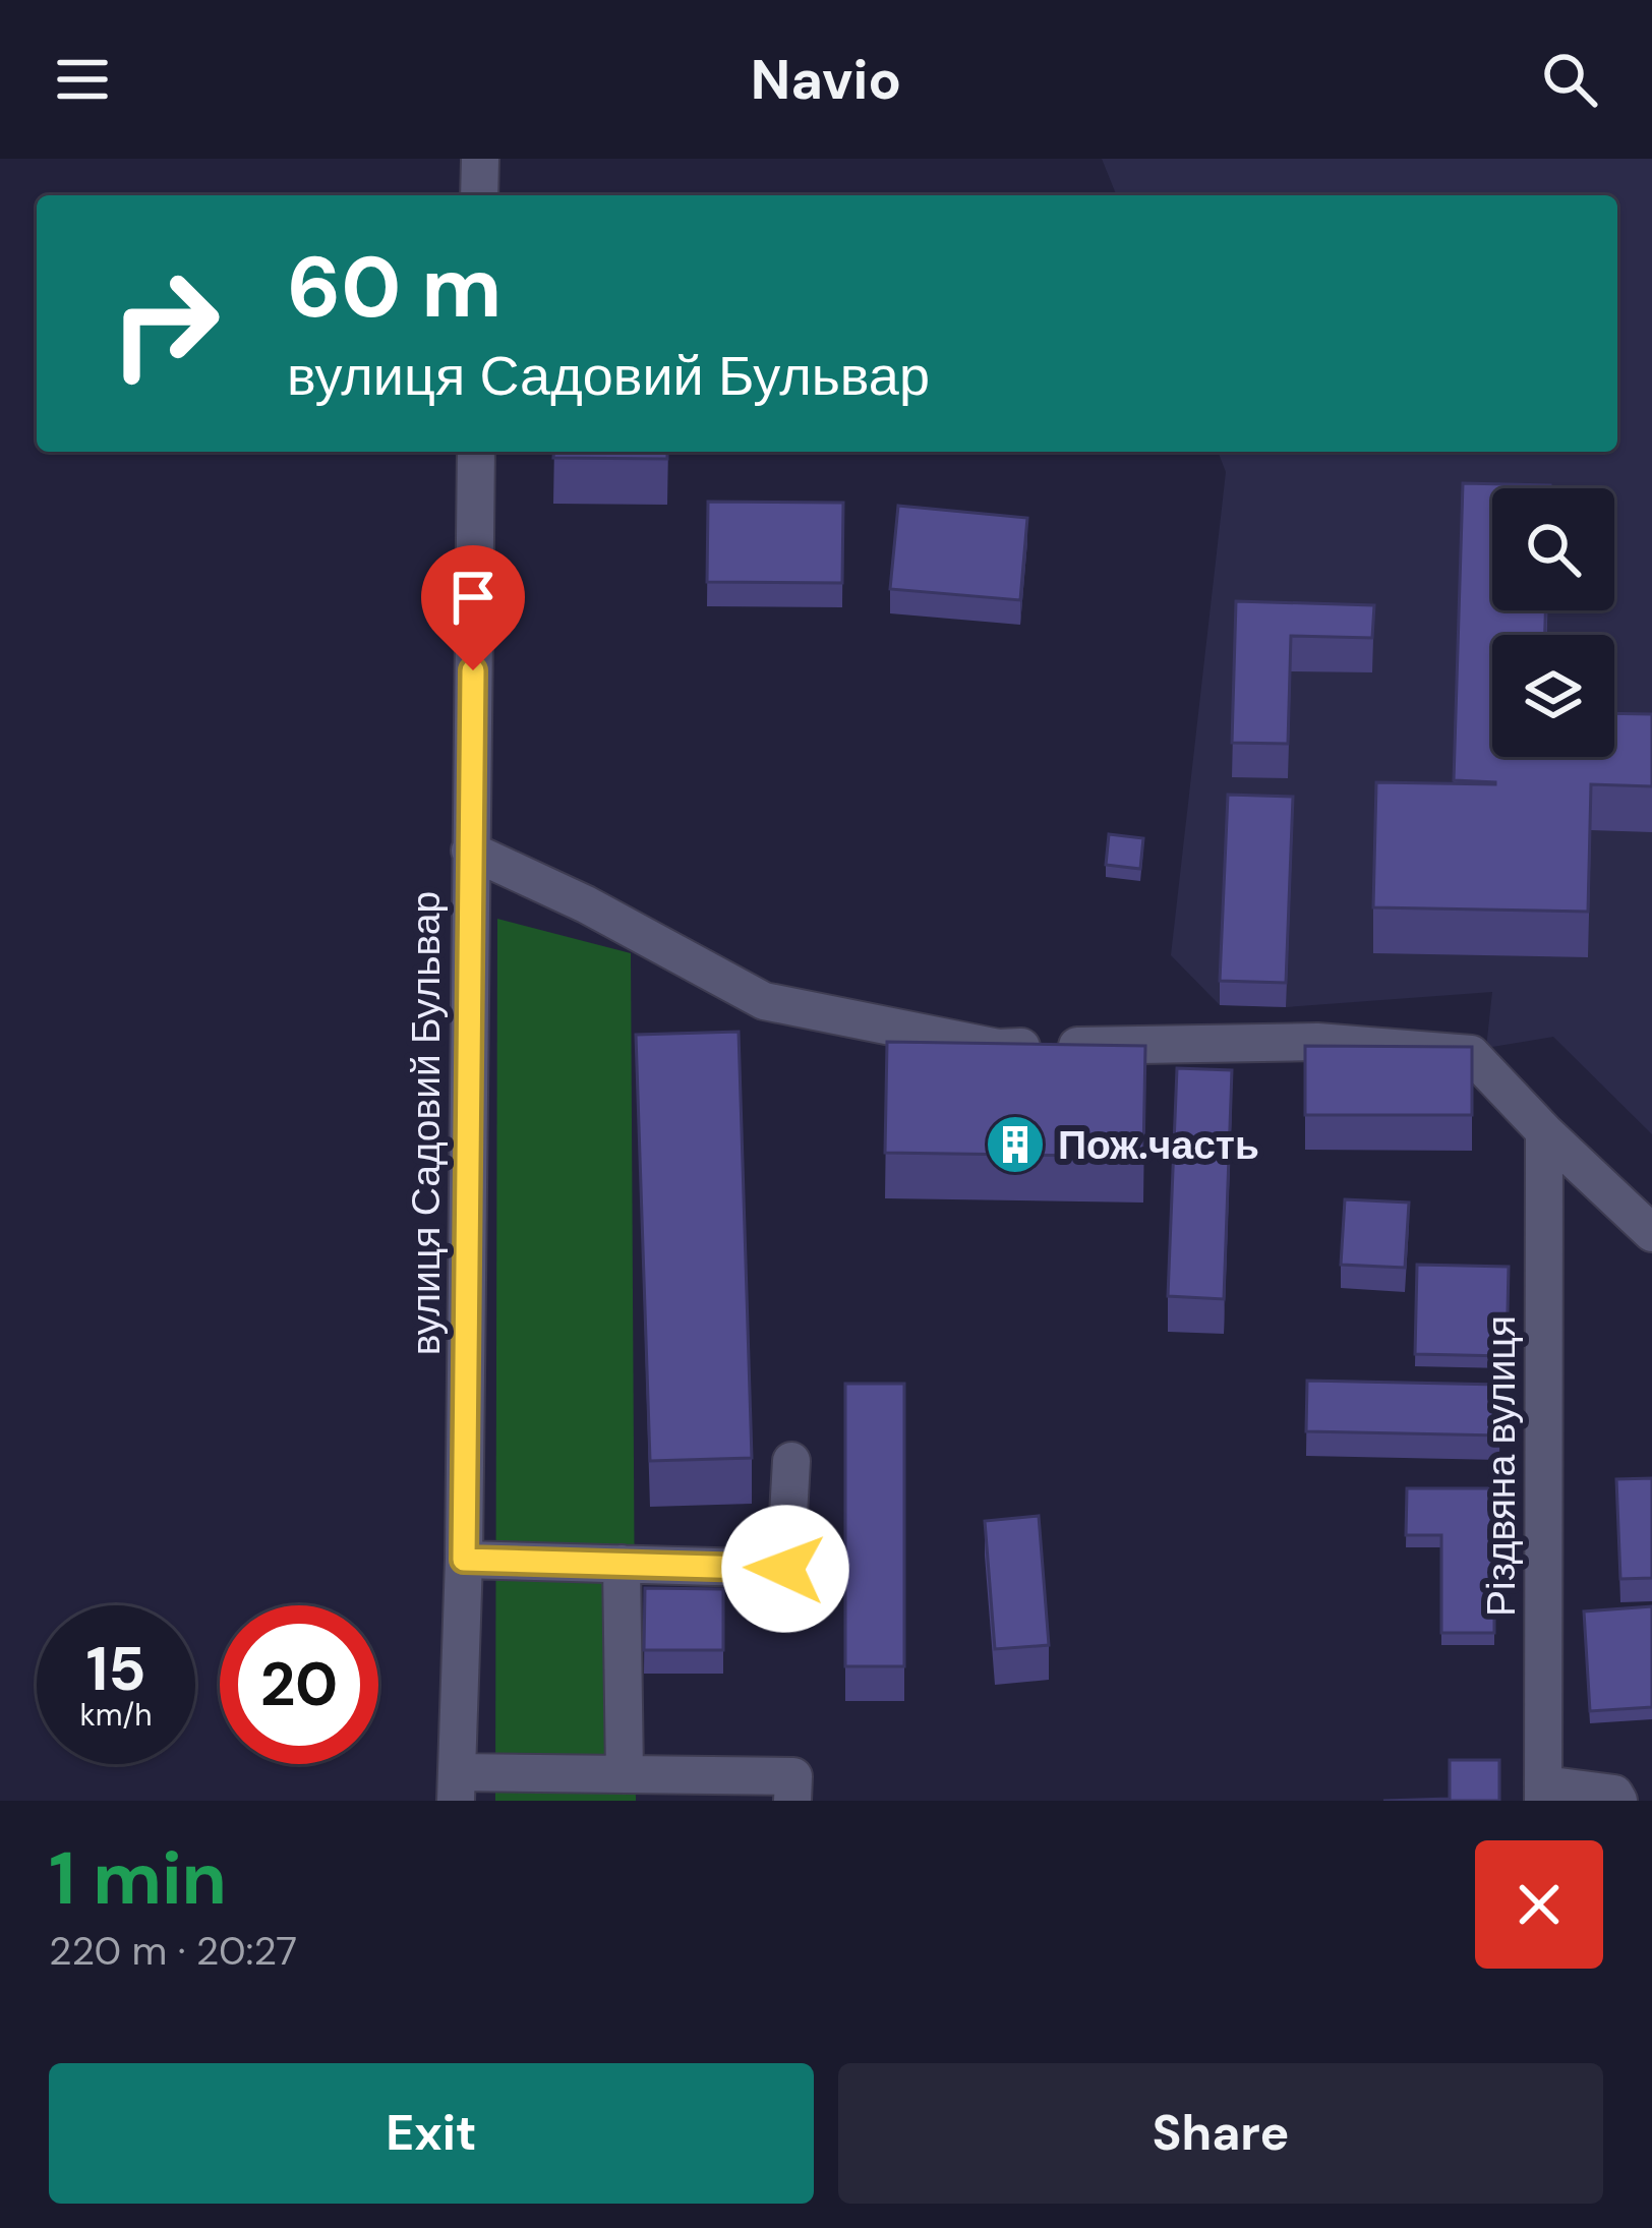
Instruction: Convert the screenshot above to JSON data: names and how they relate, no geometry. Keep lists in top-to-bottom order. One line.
{"streets":{"street":["вулиця Садовий Бульвар","Різдвяна вулиця"]},"places":{"building":["Пож.часть"]},"page":{"header":"Navio","turn":["60 m","вулиця Садовий Бульвар"],"speed":"15 km/h","limit":"20","heading":["1 min","220 m · 20:27"],"buttons":["Exit","Share"]}}
